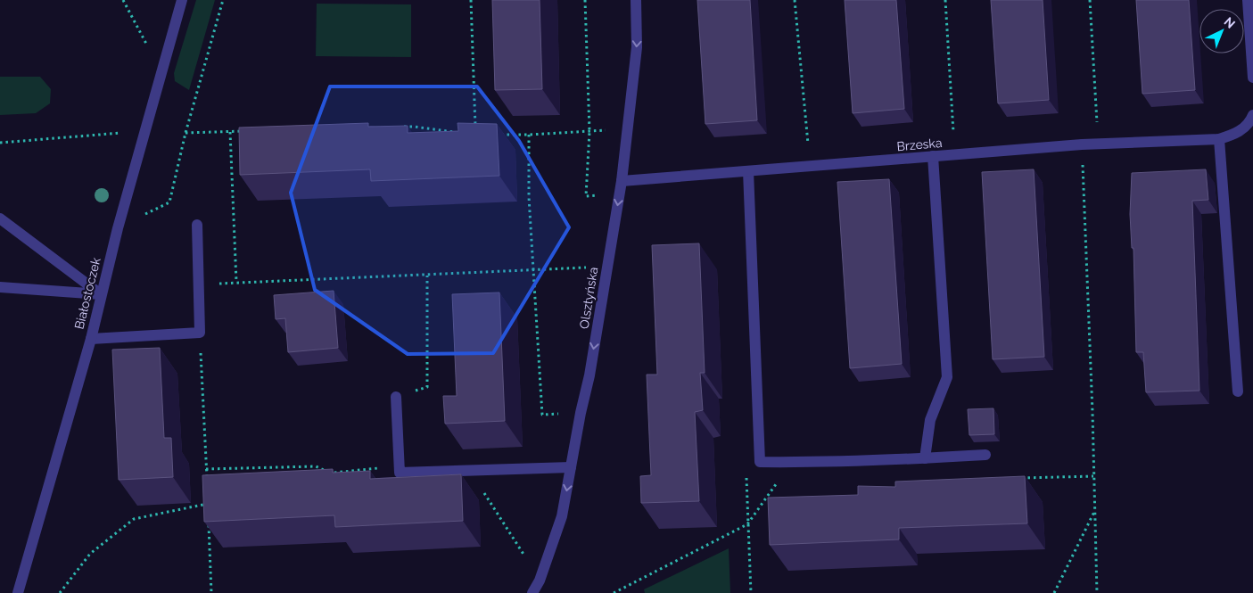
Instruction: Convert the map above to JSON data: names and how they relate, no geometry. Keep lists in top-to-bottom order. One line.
{"streets":{"street":["Brzeska","Białostoczek","Olsztyńska"]},"crossings":[["Brzeska","Olsztyńska"]],"one_way":["Olsztyńska"],"north":"top right"}
